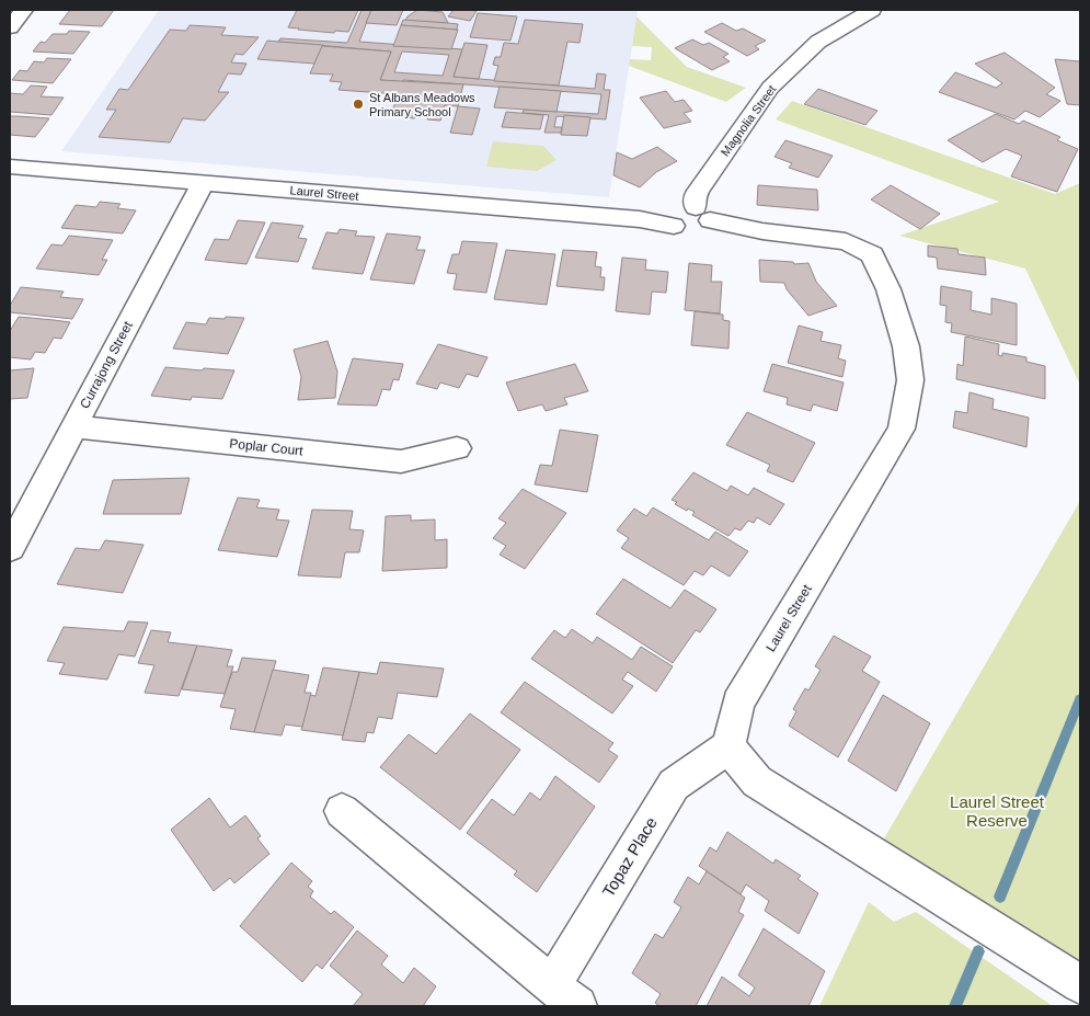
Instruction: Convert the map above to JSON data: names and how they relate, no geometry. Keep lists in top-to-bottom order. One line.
{"streets":{"street":["Magnolia Street","Laurel Street","Currajong Street","Poplar Court","Topaz Place"]},"crossings":[["Magnolia Street","Laurel Street"],["Laurel Street","Currajong Street"],["Laurel Street","Topaz Place"],["Currajong Street","Poplar Court"]],"parks":["Laurel Street Reserve"],"places":["St Albans Meadows Primary School"]}
